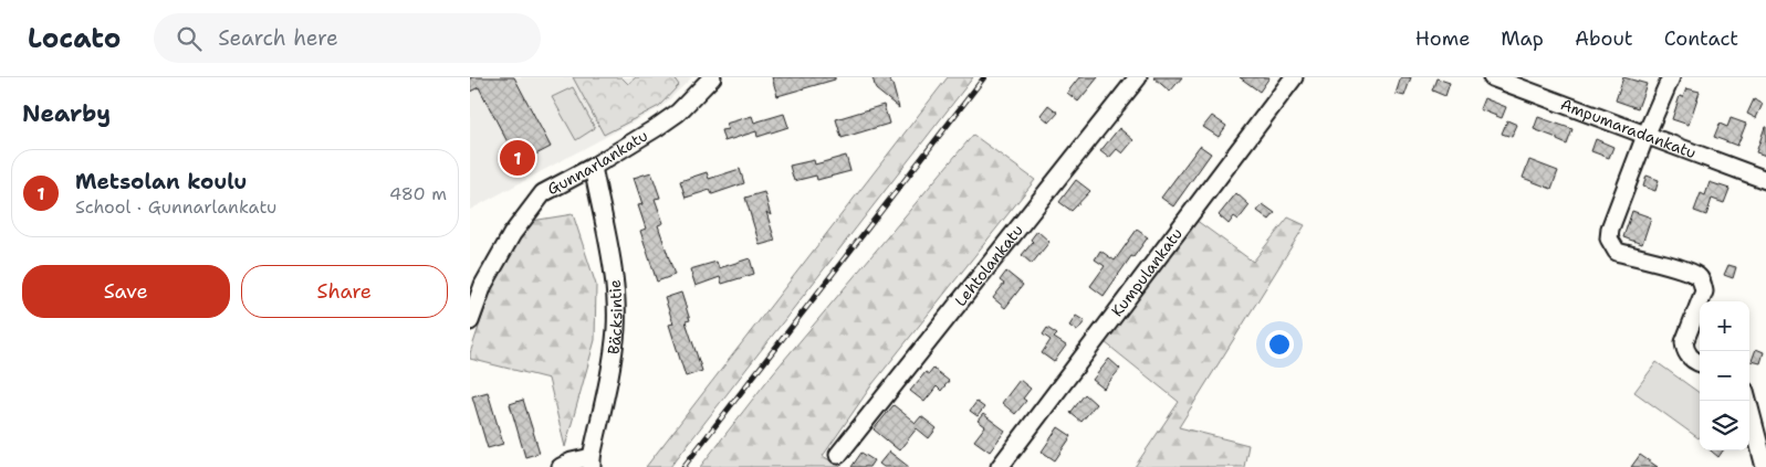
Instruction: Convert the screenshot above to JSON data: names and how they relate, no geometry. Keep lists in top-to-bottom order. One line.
{"streets":{"street":["Ampumaradankatu","Gunnarlankatu","Lehtolankatu","Kumpulankatu","Bäcksintie"]},"crossings":[["Gunnarlankatu","Bäcksintie"]],"page":{"header":"Locato","search":"Search here","nav":["Home","Map","About","Contact"],"heading":"Nearby","pins":"1","list":[{"mark":"1","name":"Metsolan koulu","note":"School · Gunnarlankatu","value":"480 m"}],"buttons":["Save","Share"],"map_buttons":["+","−"]}}
